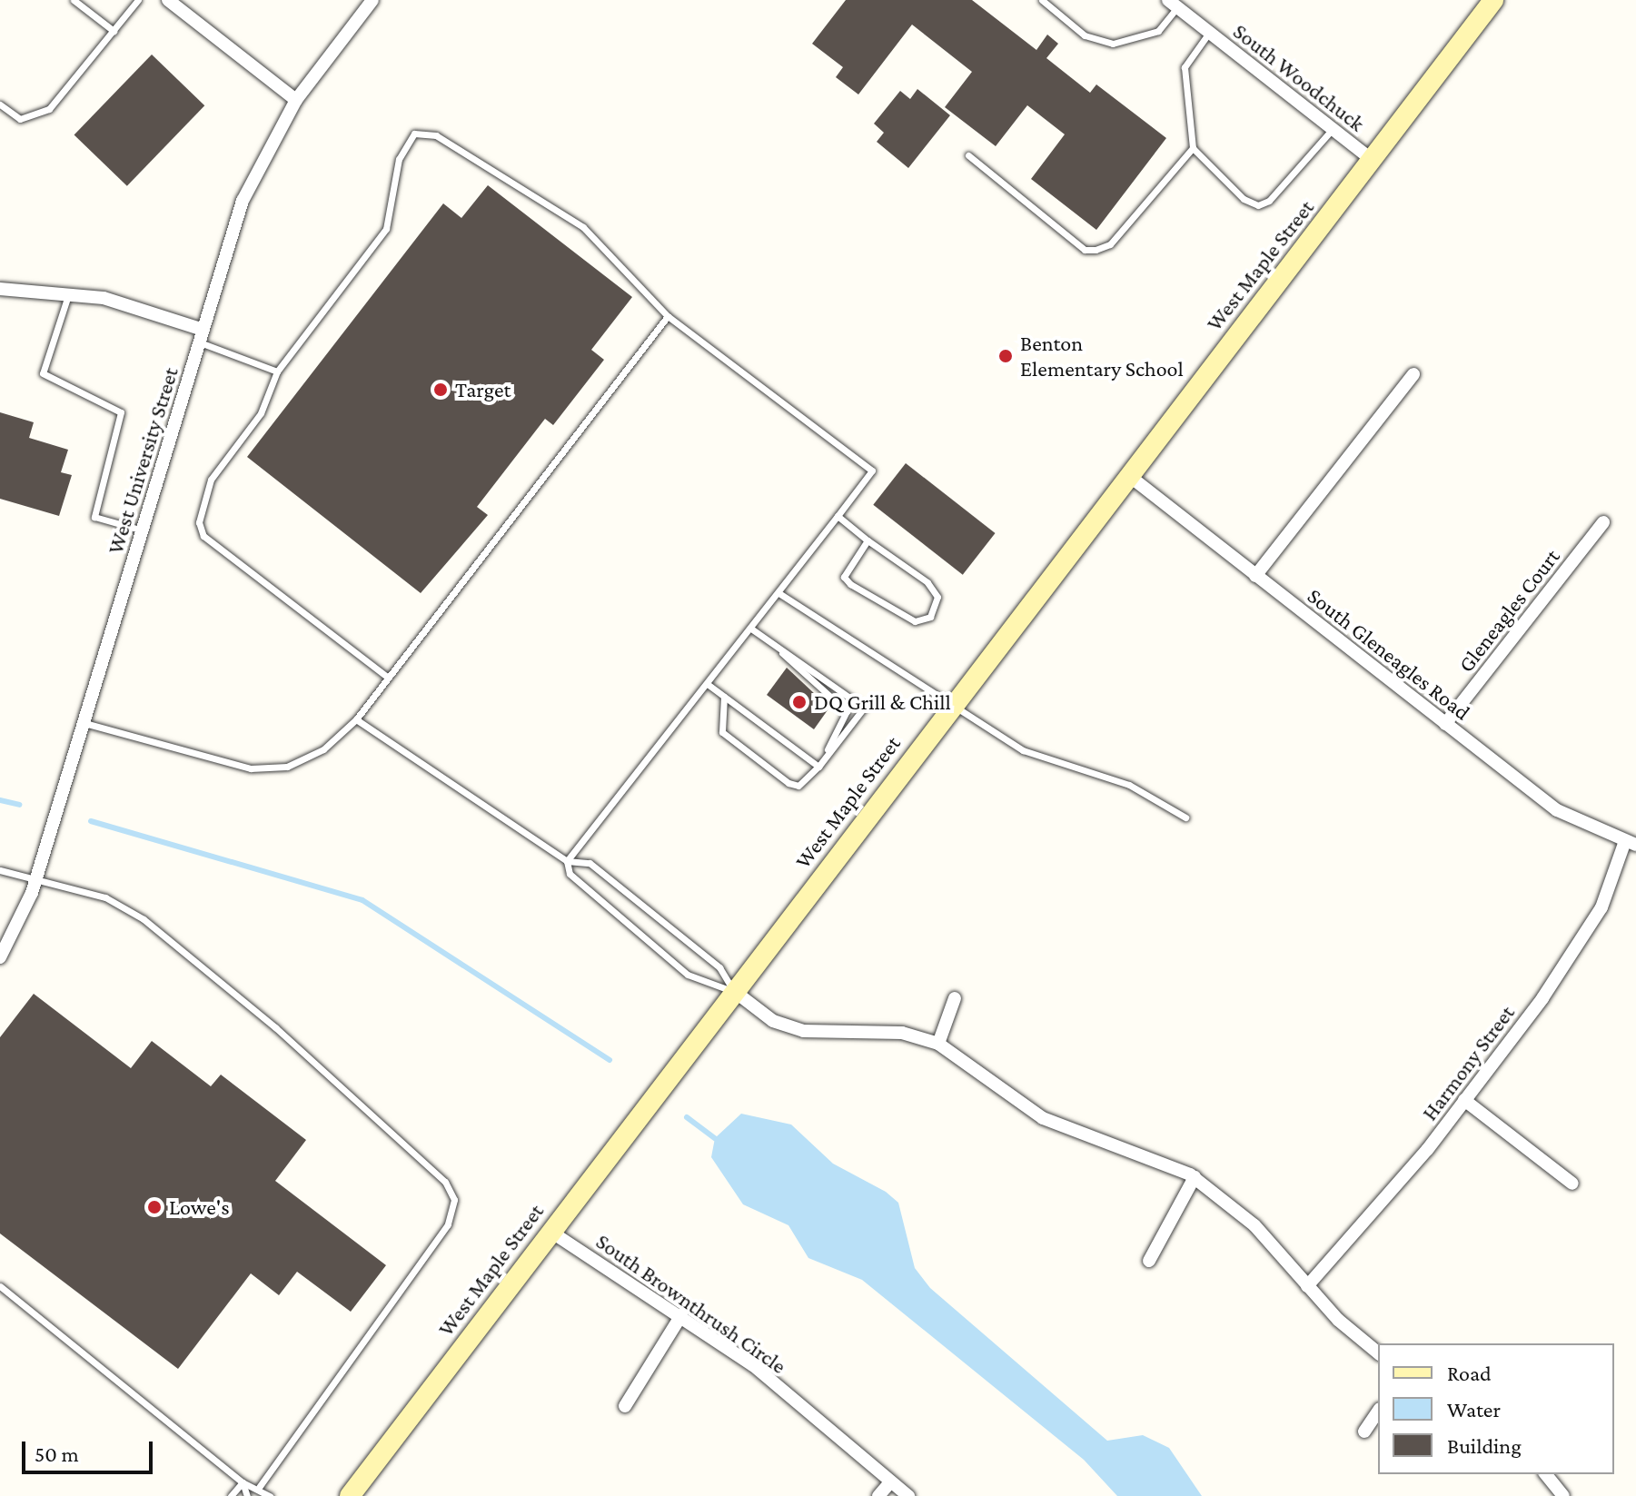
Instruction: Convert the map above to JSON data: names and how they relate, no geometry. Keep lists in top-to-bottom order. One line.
{"streets":{"main road":["West Maple Street"],"street":["South Woodchuck","West University Street","Gleneagles Court","South Gleneagles Road","Harmony Street","South Brownthrush Circle"]},"crossings":[["South Woodchuck","West Maple Street"],["West Maple Street","South Gleneagles Road"],["West Maple Street","South Brownthrush Circle"],["Gleneagles Court","South Gleneagles Road"],["South Gleneagles Road","Harmony Street"]],"places":["Benton Elementary School","Target","DQ Grill & Chill","Lowe's"],"legend":["Road","Water","Building"],"scale_bar":"50 m"}
